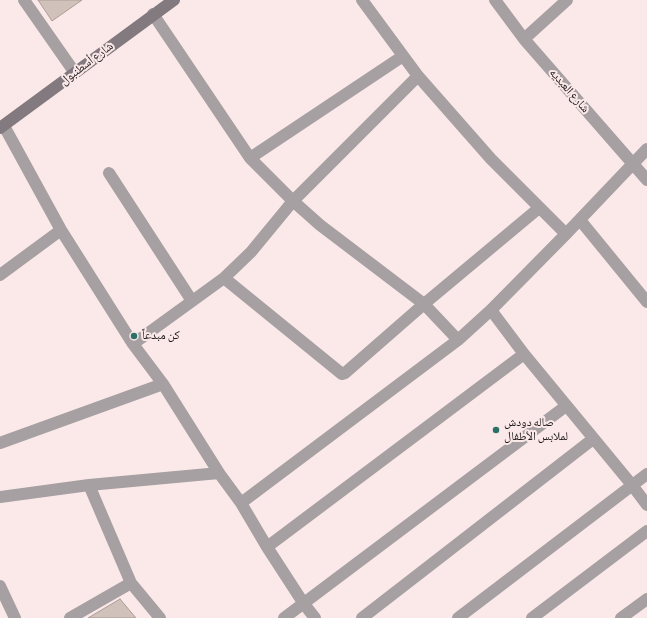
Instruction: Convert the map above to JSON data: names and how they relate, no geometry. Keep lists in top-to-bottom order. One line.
{"streets":{"street":["شارع أسطنبول","شارع العبديه"]},"places":["كن مبدعاً","صاله دودش لملابس الأطفال"]}
